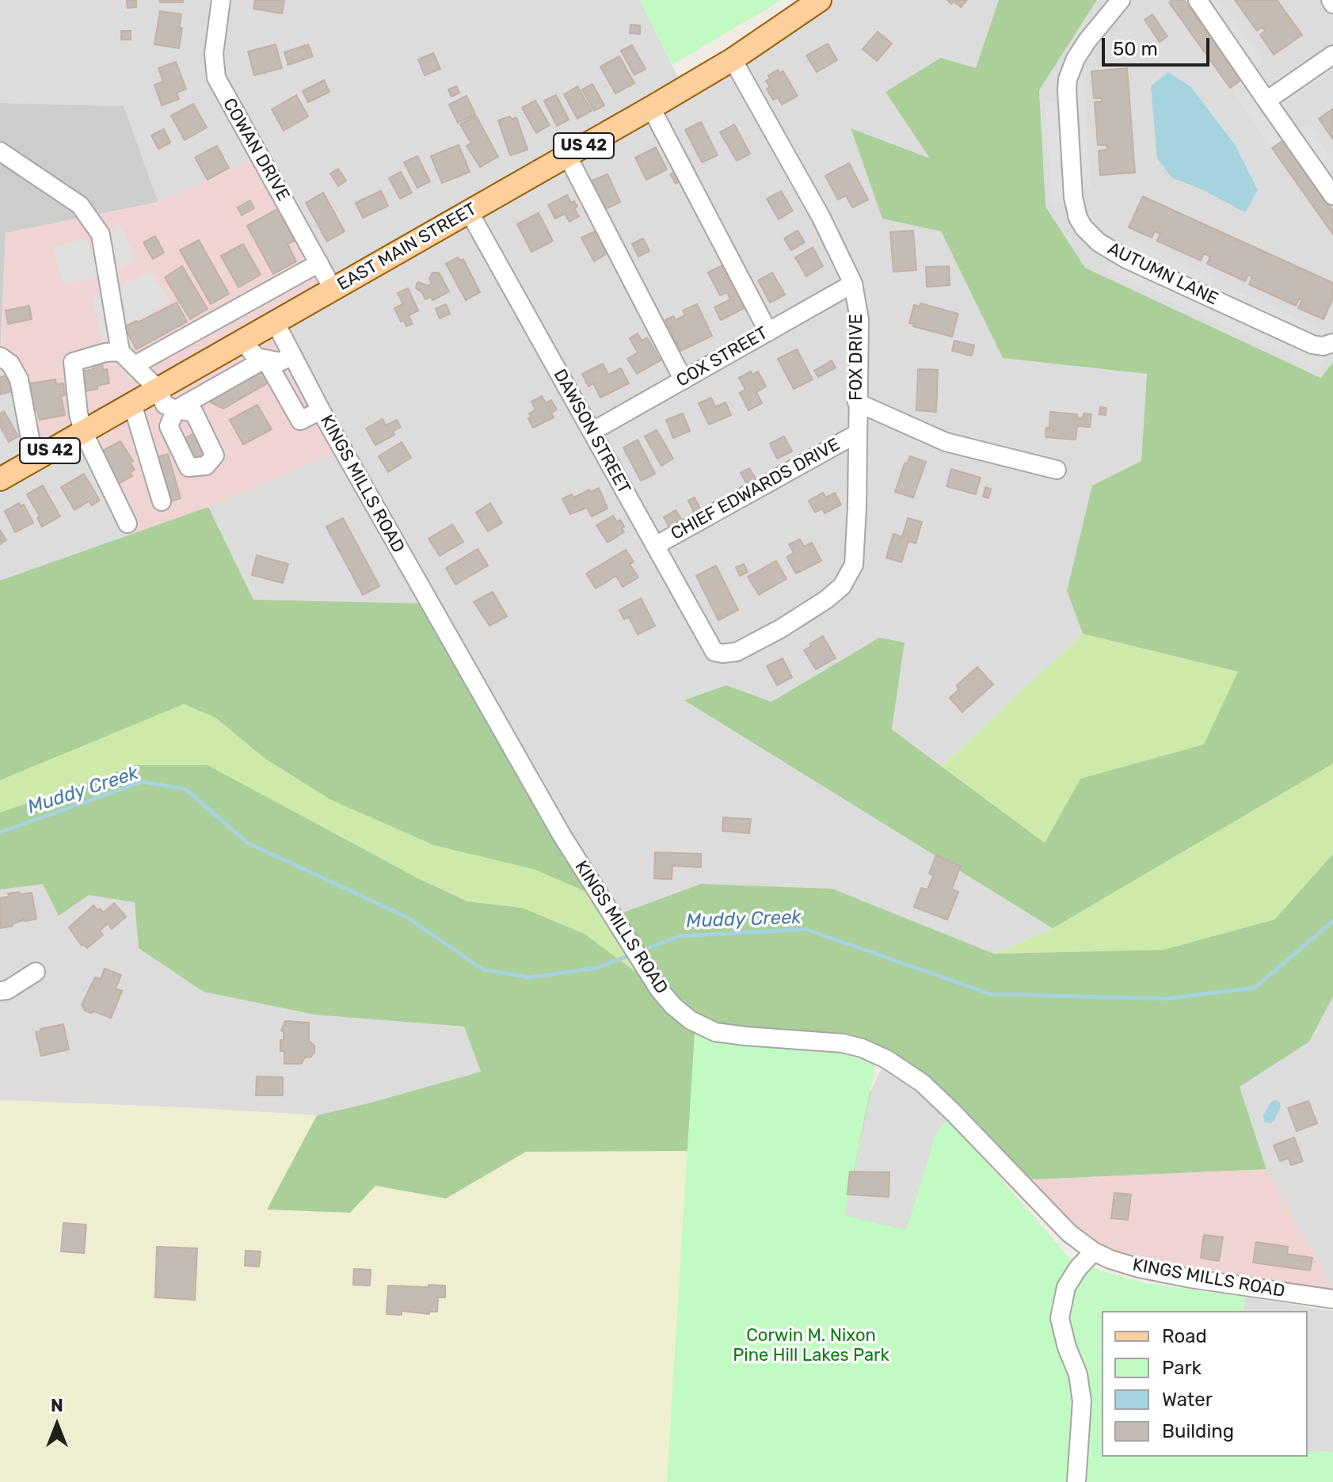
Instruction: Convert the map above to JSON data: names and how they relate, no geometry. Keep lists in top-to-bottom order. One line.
{"streets":{"main road":["US 42","EAST MAIN STREET"],"street":["COWAN DRIVE","AUTUMN LANE","COX STREET","FOX DRIVE","DAWSON STREET","KINGS MILLS ROAD","CHIEF EDWARDS DRIVE"]},"crossings":[["COWAN DRIVE","EAST MAIN STREET"],["EAST MAIN STREET","FOX DRIVE"],["EAST MAIN STREET","DAWSON STREET"],["EAST MAIN STREET","KINGS MILLS ROAD"],["COX STREET","FOX DRIVE"],["COX STREET","DAWSON STREET"],["FOX DRIVE","DAWSON STREET"],["FOX DRIVE","CHIEF EDWARDS DRIVE"],["DAWSON STREET","CHIEF EDWARDS DRIVE"]],"water":["Muddy Creek"],"parks":["Corwin M. Nixon Pine Hill Lakes Park"],"legend":["Road","Park","Water","Building"],"scale_bar":"50 m","north":"top"}
